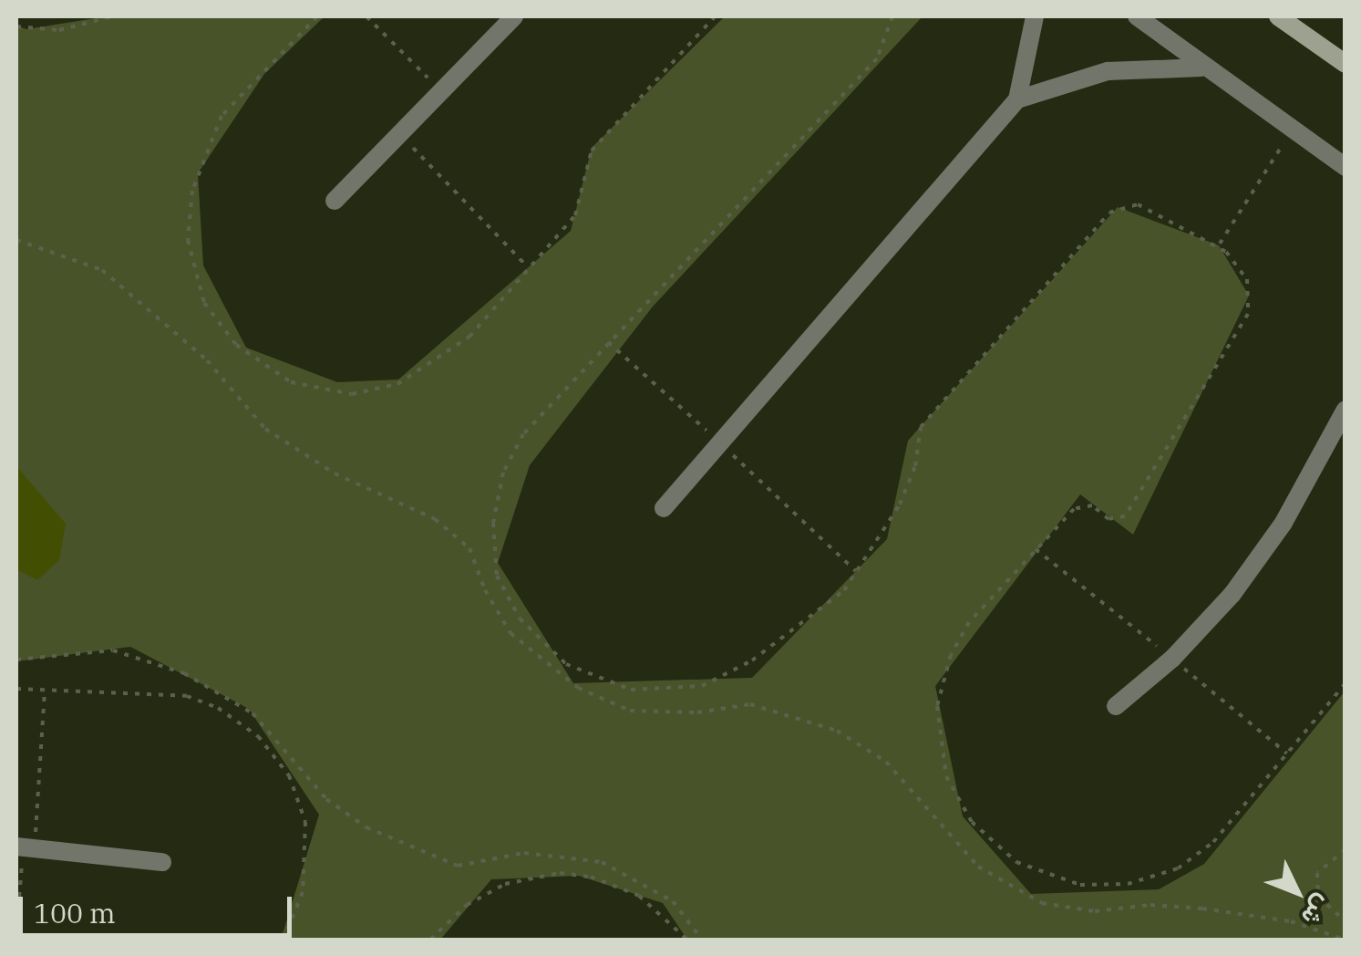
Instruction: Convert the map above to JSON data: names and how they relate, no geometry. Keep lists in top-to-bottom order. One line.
{"scale_bar":"100 m","north":"bottom right"}
